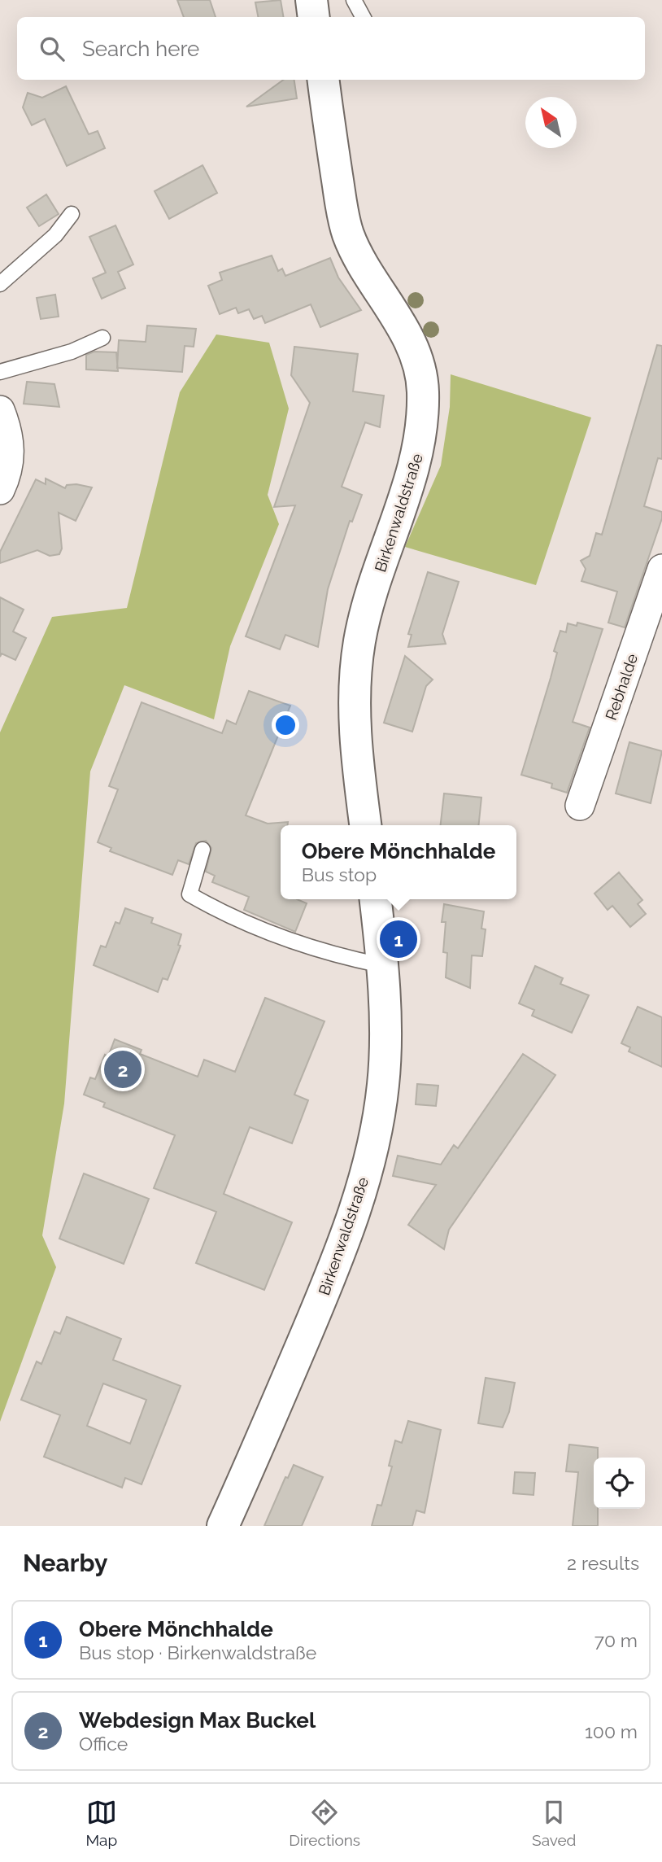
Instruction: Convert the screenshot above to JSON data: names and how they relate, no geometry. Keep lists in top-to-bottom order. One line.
{"streets":{"street":["Birkenwaldstraße","Rebhalde"]},"north":"top left","page":{"search":"Search here","popup":["Obere Mönchhalde","Bus stop"],"pins":["1","2"],"heading":["Nearby","2 results"],"list":[{"mark":"1","name":"Obere Mönchhalde","note":"Bus stop · Birkenwaldstraße","value":"70 m"},{"mark":"2","name":"Webdesign Max Buckel","note":"Office","value":"100 m"}],"nav":["Map","Directions","Saved"]}}
